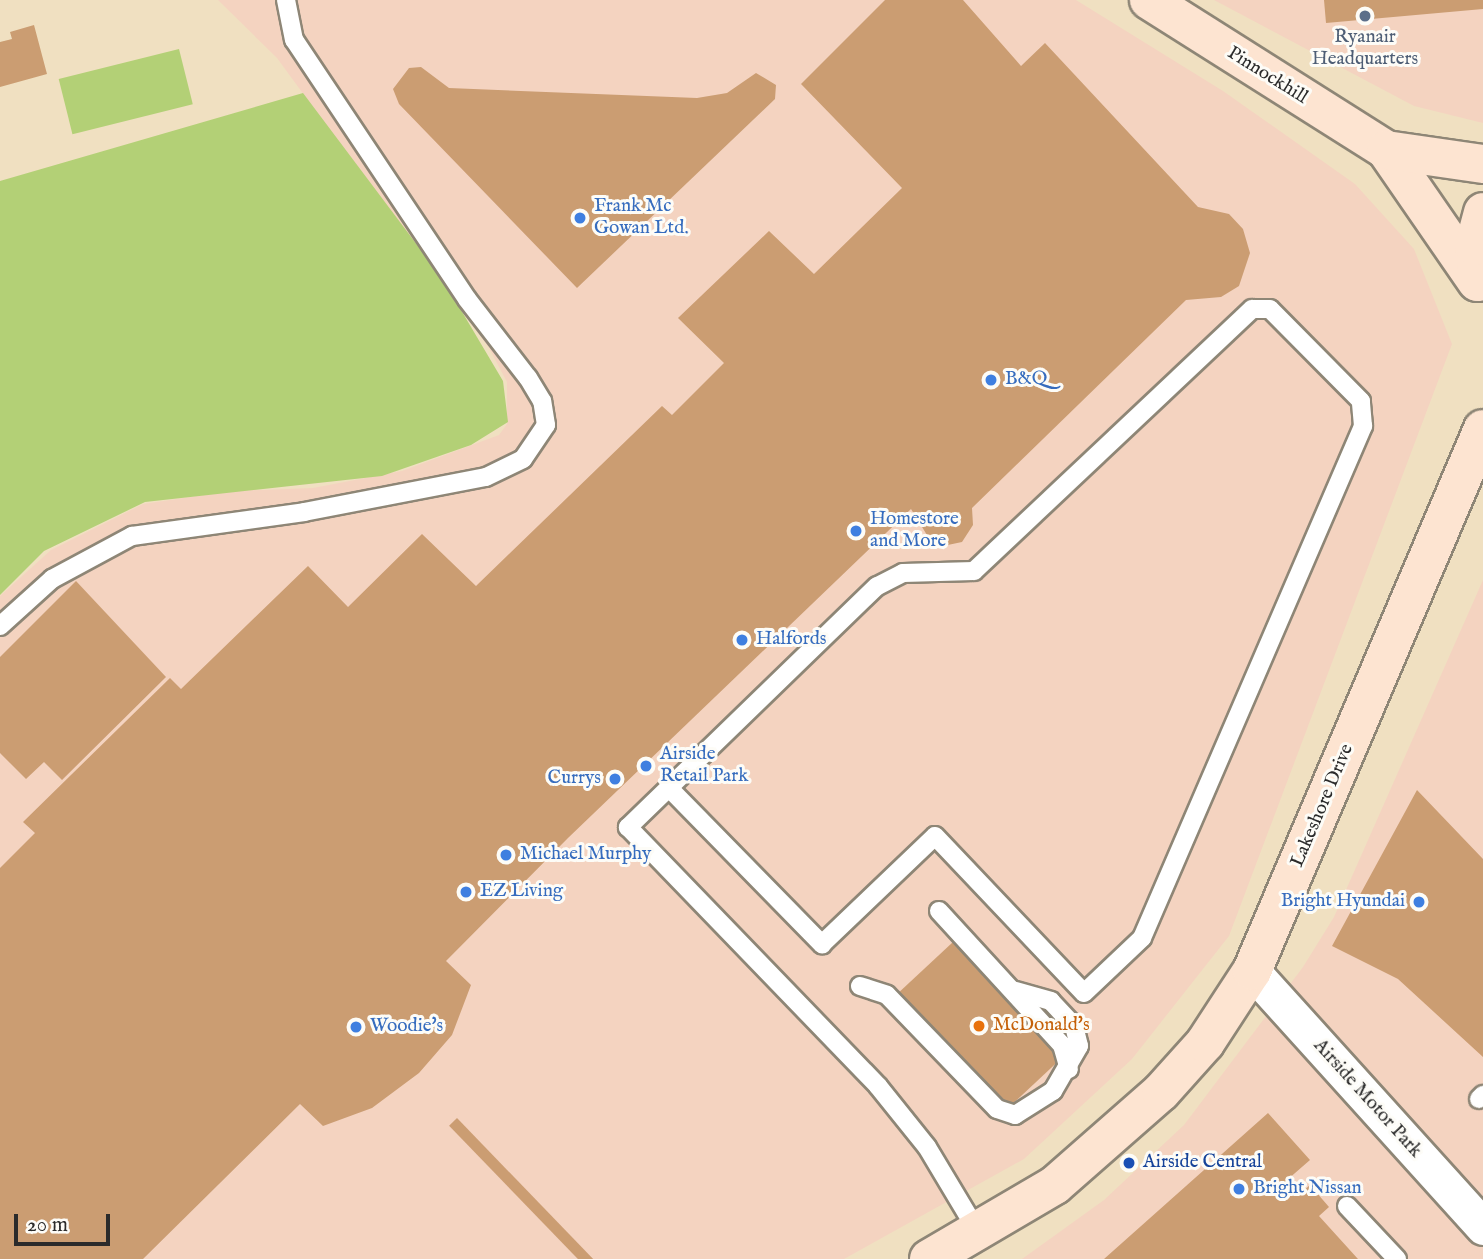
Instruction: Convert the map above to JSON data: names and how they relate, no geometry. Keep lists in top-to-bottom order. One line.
{"streets":{"street":["Pinnockhill","Lakeshore Drive","Airside Motor Park"]},"crossings":[["Lakeshore Drive","Airside Motor Park"]],"places":["Ryanair Headquarters","Frank Mc Gowan Ltd.","B&Q","Homestore and More","Halfords","Airside Retail Park","Currys","Michael Murphy","EZ Living","Bright Hyundai","McDonald's","Woodie's","Airside Central","Bright Nissan"],"scale_bar":"20 m"}
